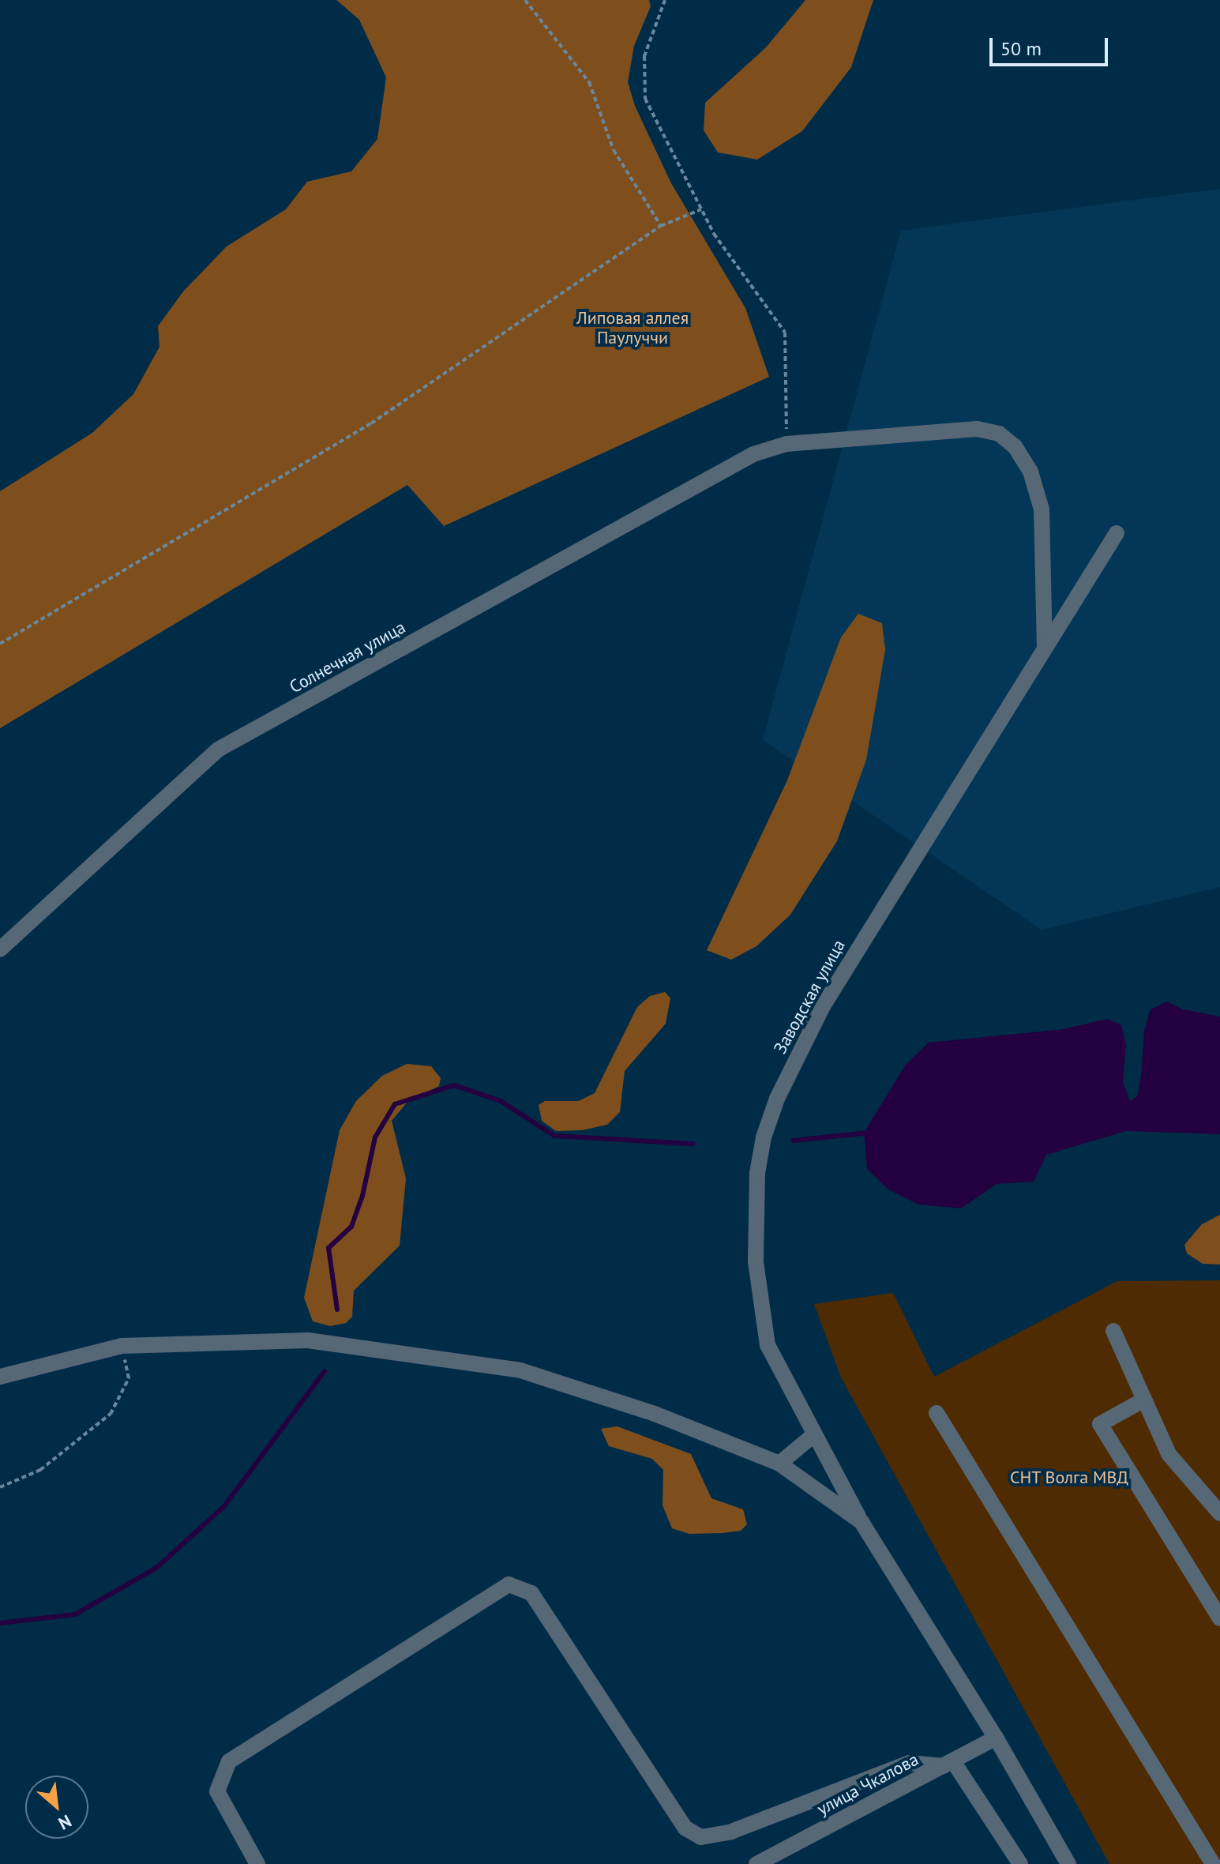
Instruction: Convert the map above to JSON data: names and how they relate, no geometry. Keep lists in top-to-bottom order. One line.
{"streets":{"street":["Солнечная улица","Заводская улица","улица Чкалова"]},"crossings":[["Солнечная улица","Заводская улица"],["Заводская улица","улица Чкалова"]],"parks":["Липовая аллея Паулуччи","СНТ Волга МВД"],"scale_bar":"50 m","north":"bottom right"}
